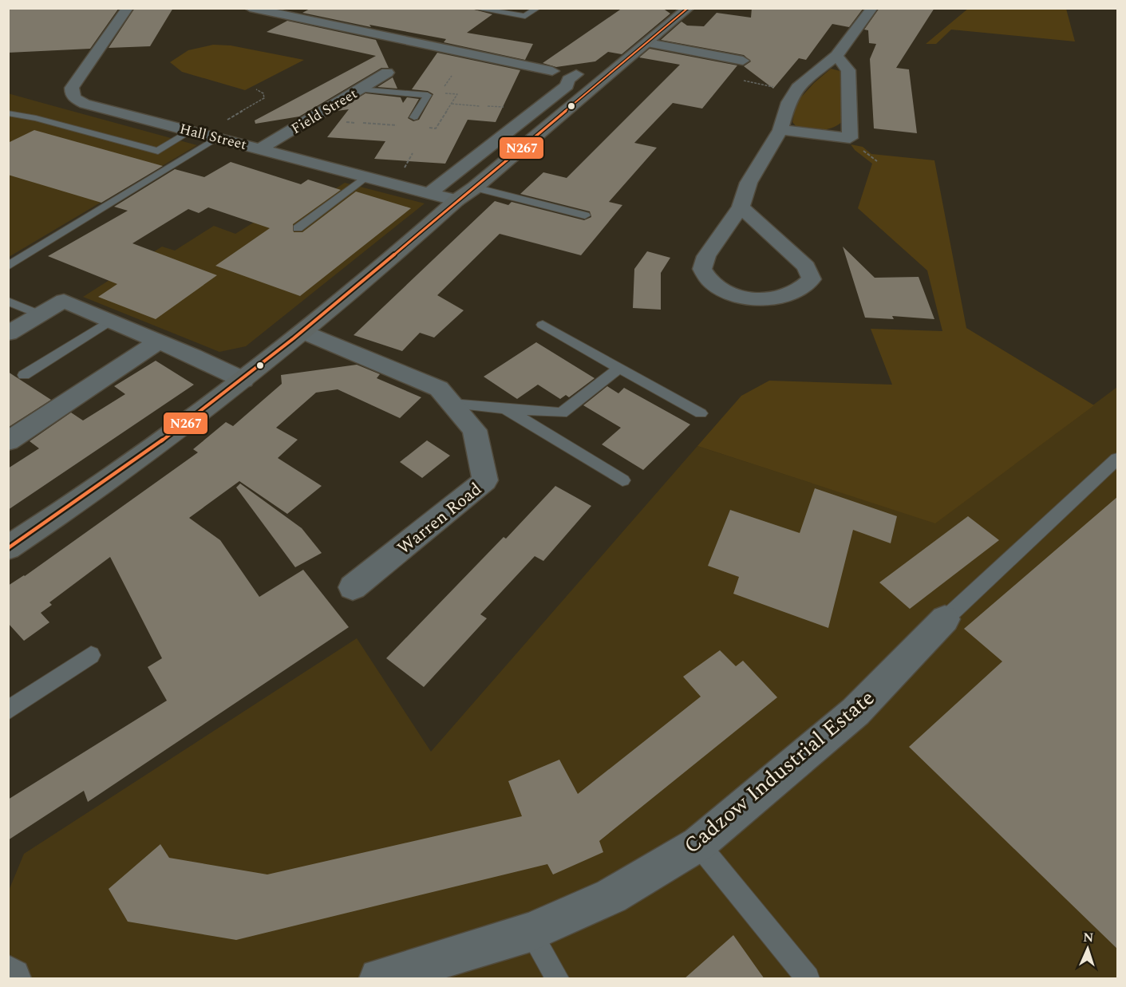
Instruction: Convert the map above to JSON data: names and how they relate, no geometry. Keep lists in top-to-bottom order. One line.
{"streets":{"street":["Field Street","Hall Street","Warren Road","Cadzow Industrial Estate"]},"crossings":[["Field Street","Hall Street"]],"lines":["transit line N267"],"north":"top"}
